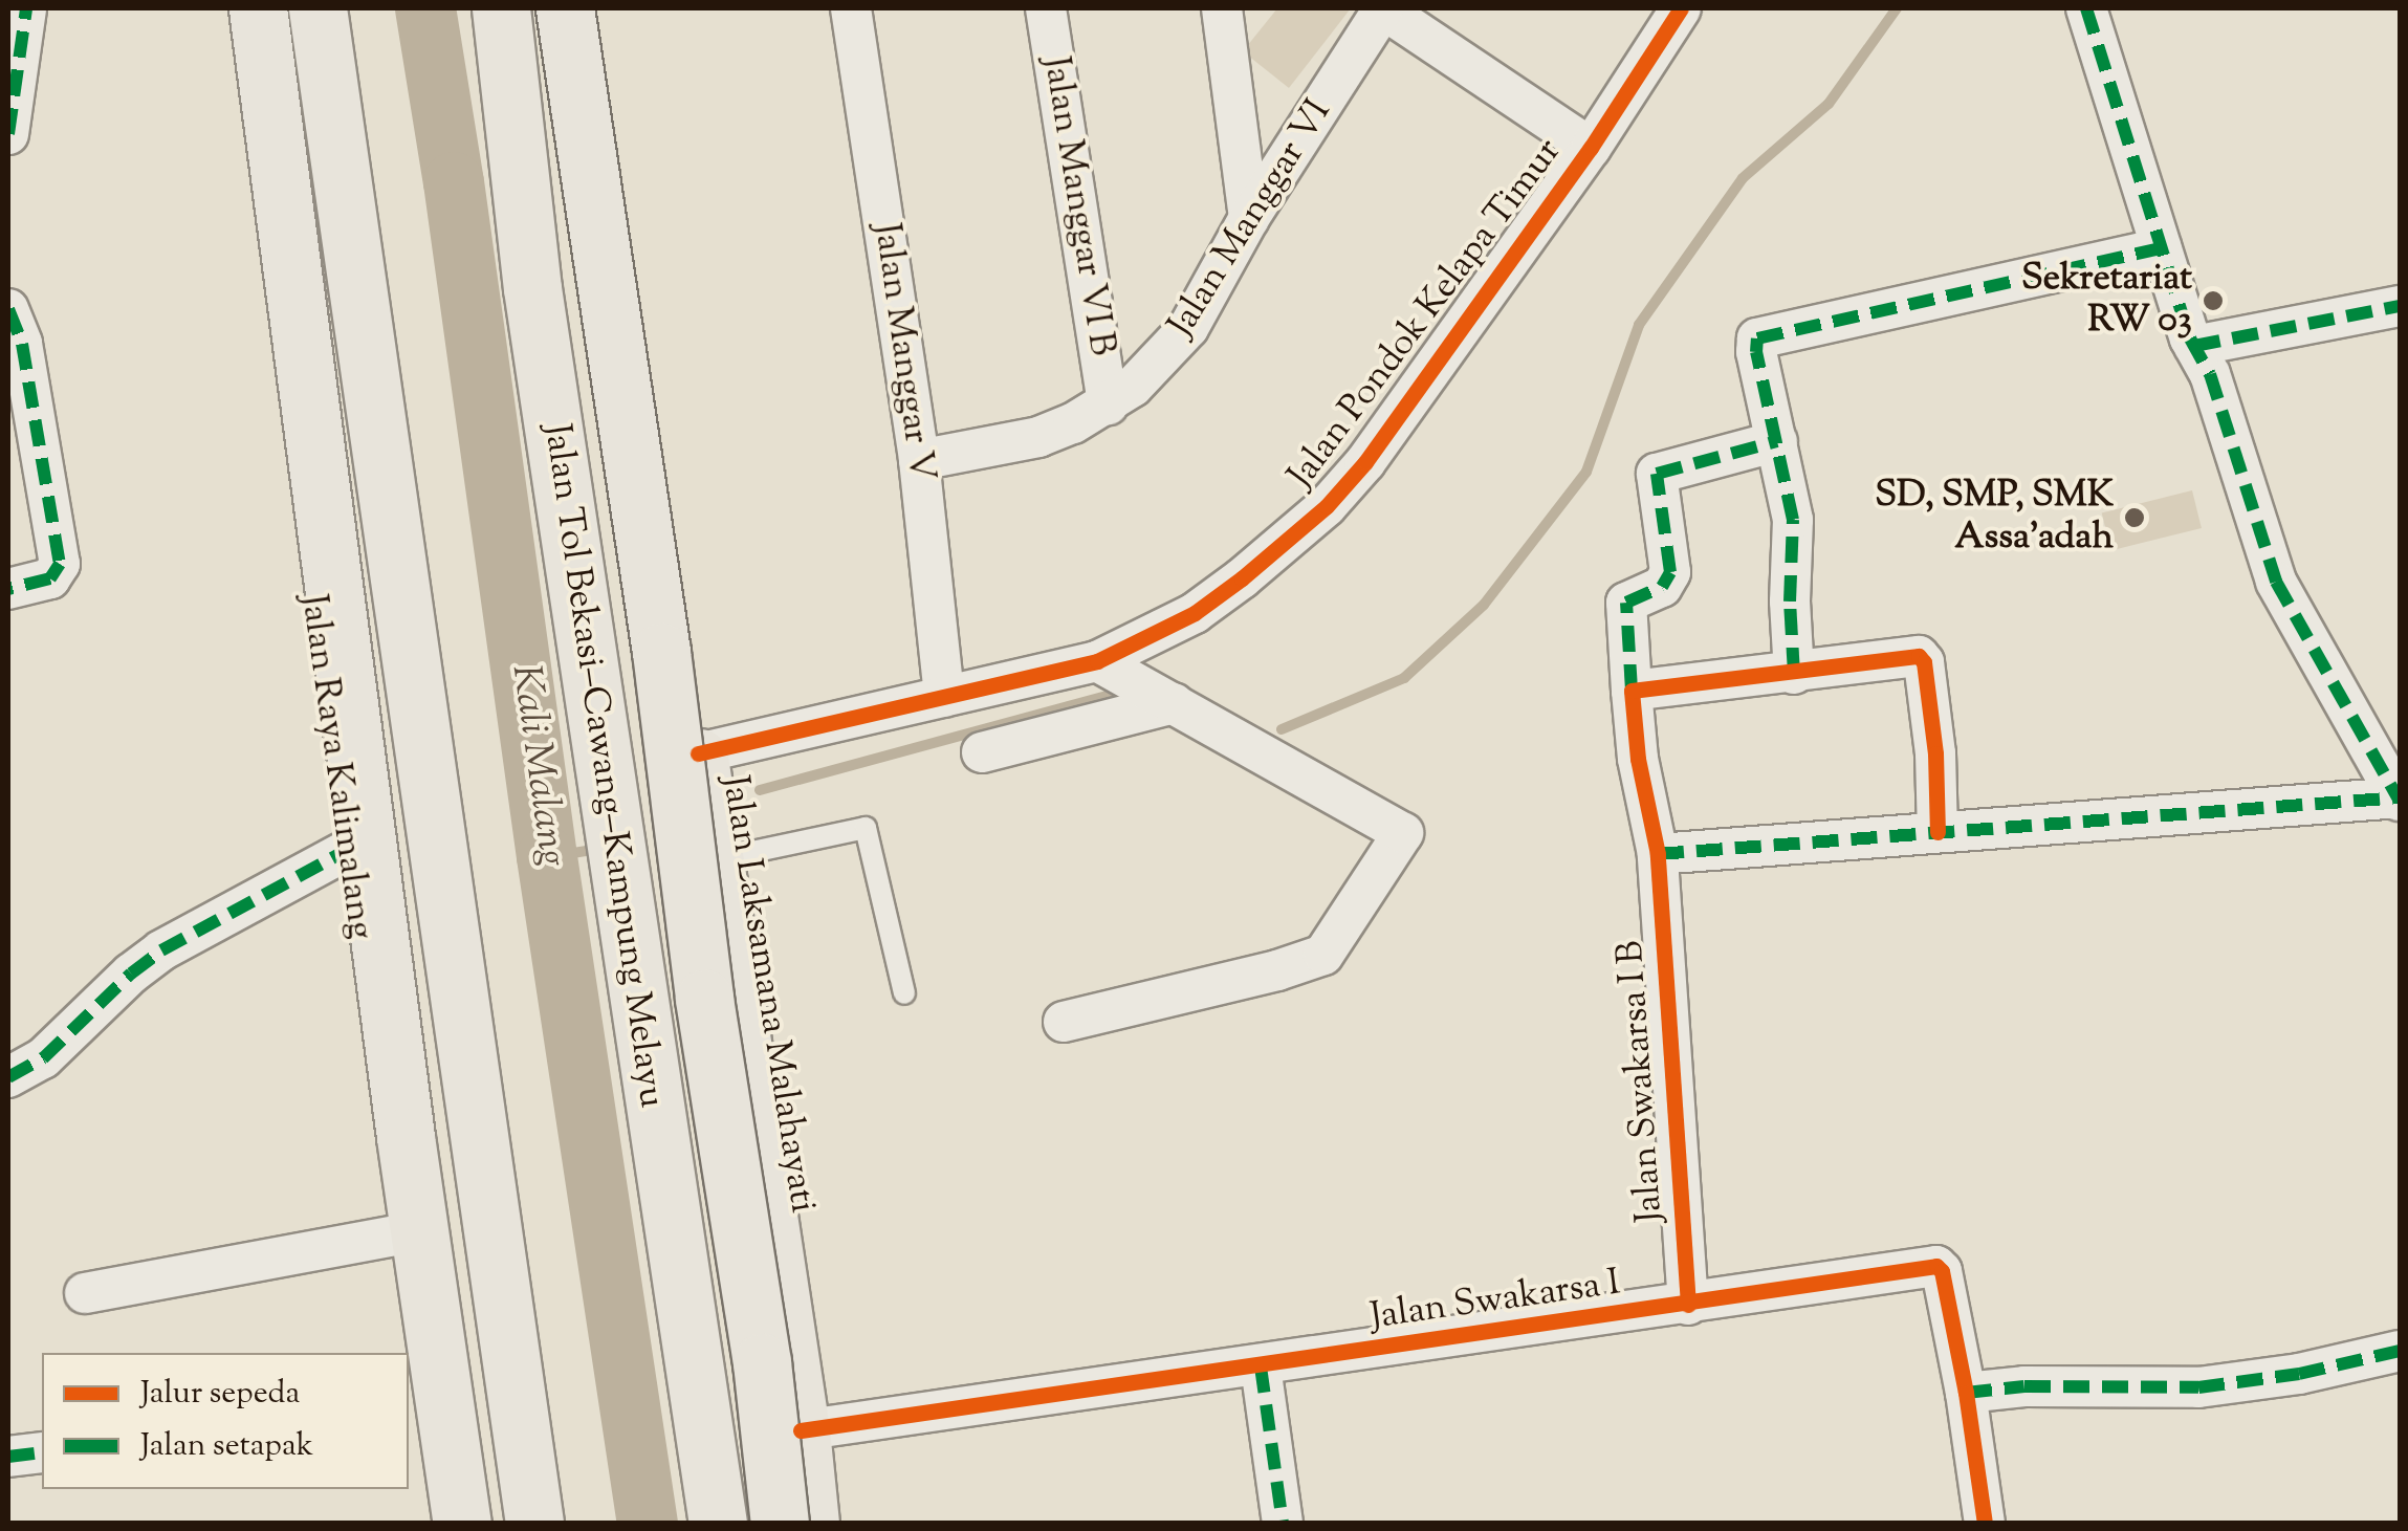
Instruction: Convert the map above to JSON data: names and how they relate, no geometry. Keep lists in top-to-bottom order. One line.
{"streets":{"main road":["Jalan Tol Bekasi–Cawang–Kampung Melayu","Jalan Raya Kalimalang","Jalan Laksamana Malahayati"],"street":["Jalan Manggar VI B","Jalan Manggar VI","Jalan Pondok Kelapa Timur","Jalan Manggar V","Jalan Swakarsa I B","Jalan Swakarsa I"]},"crossings":[["Jalan Manggar VI B","Jalan Manggar VI"],["Jalan Manggar VI","Jalan Manggar V"],["Jalan Pondok Kelapa Timur","Jalan Manggar V"],["Jalan Pondok Kelapa Timur","Jalan Laksamana Malahayati"],["Jalan Tol Bekasi–Cawang–Kampung Melayu","Jalan Laksamana Malahayati"],["Jalan Laksamana Malahayati","Jalan Swakarsa I"],["Jalan Swakarsa I B","Jalan Swakarsa I"]],"water":["Kali Malang"],"places":["Sekretariat RW 03","SD, SMP, SMK Assa'adah"],"legend":["Jalur sepeda","Jalan setapak"]}
